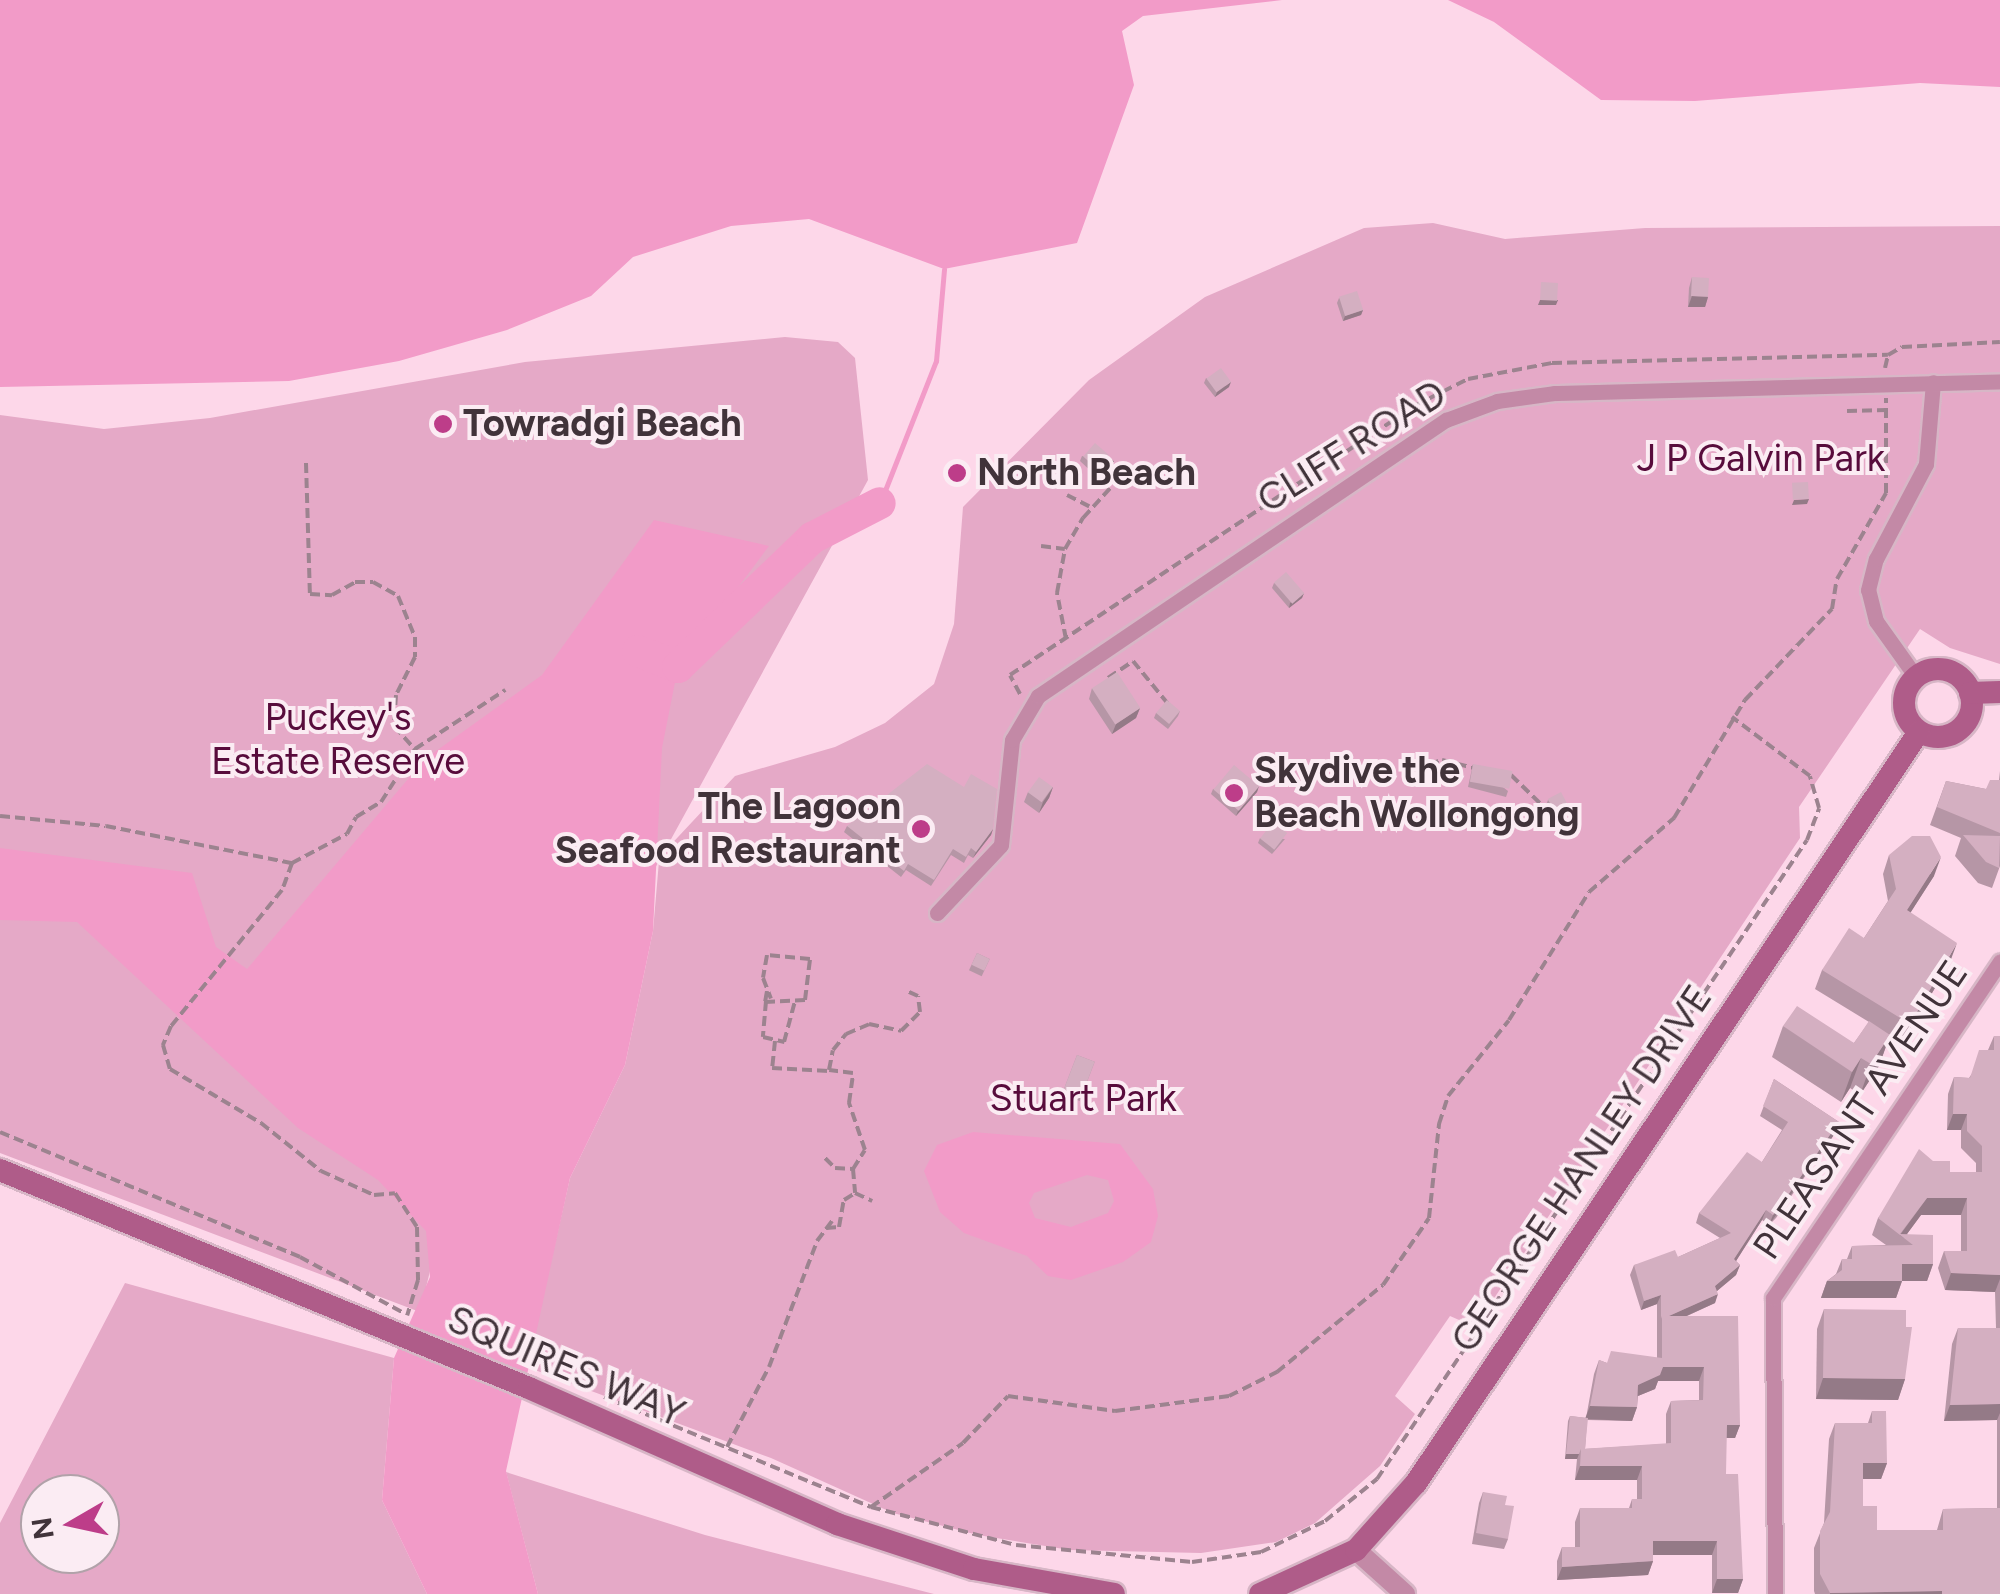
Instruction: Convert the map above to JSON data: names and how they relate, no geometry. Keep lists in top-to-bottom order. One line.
{"streets":{"main road":["GEORGE HANLEY DRIVE","SQUIRES WAY"],"street":["CLIFF ROAD","PLEASANT AVENUE"]},"parks":["J P Galvin Park","Puckey's Estate Reserve","Stuart Park"],"places":["Towradgi Beach","North Beach","Skydive the Beach Wollongong","The Lagoon Seafood Restaurant"],"north":"left"}
